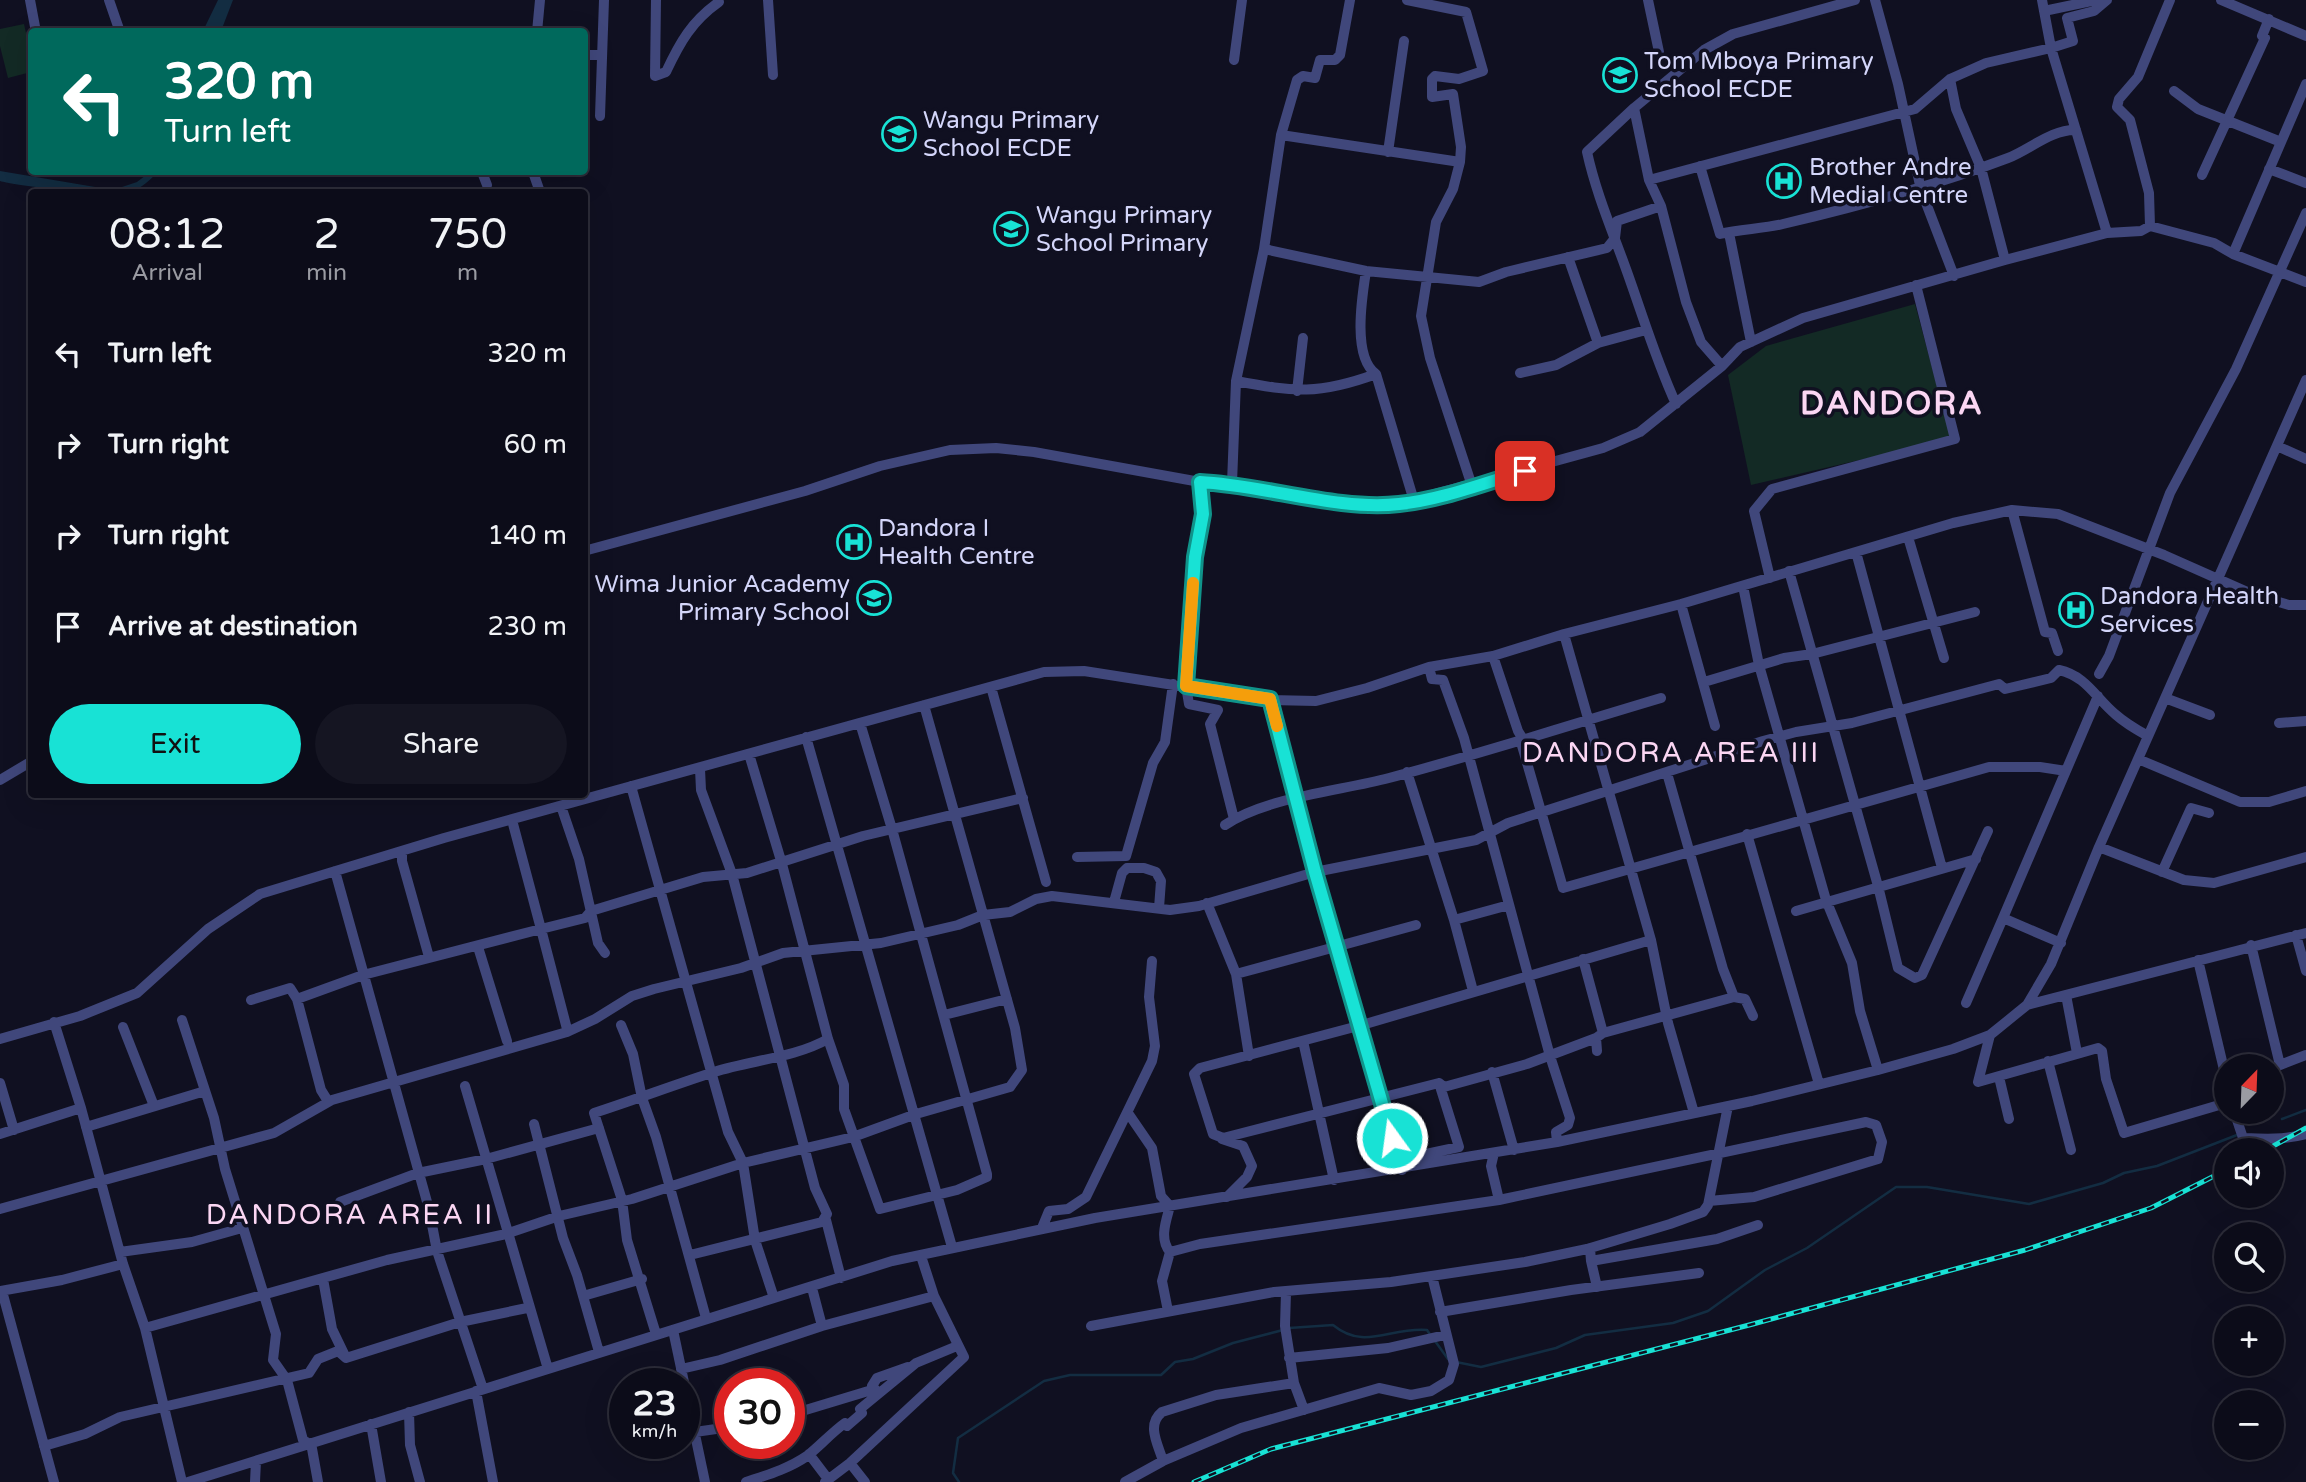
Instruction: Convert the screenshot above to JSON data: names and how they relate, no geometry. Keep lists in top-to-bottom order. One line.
{"districts":["DANDORA","DANDORA AREA III","DANDORA AREA II"],"places":{"school or university":["Tom Mboya Primary School ECDE","Wangu Primary School ECDE","Wangu Primary School Primary","Wima Junior Academy Primary School"],"hospital":["Brother Andre Medial Centre","Dandora I Health Centre","Dandora Health Services"]},"north":"top right","page":{"turn":["320 m","Turn left"],"eta":["08:12","Arrival","2","min","750","m"],"list":[{"name":"Turn left","value":"320 m"},{"name":"Turn right","value":"60 m"},{"name":"Turn right","value":"140 m"},{"name":"Arrive at destination","value":"230 m"}],"buttons":["Exit","Share"],"map_buttons":["+","−"],"speed":"23 km/h","limit":"30"}}
